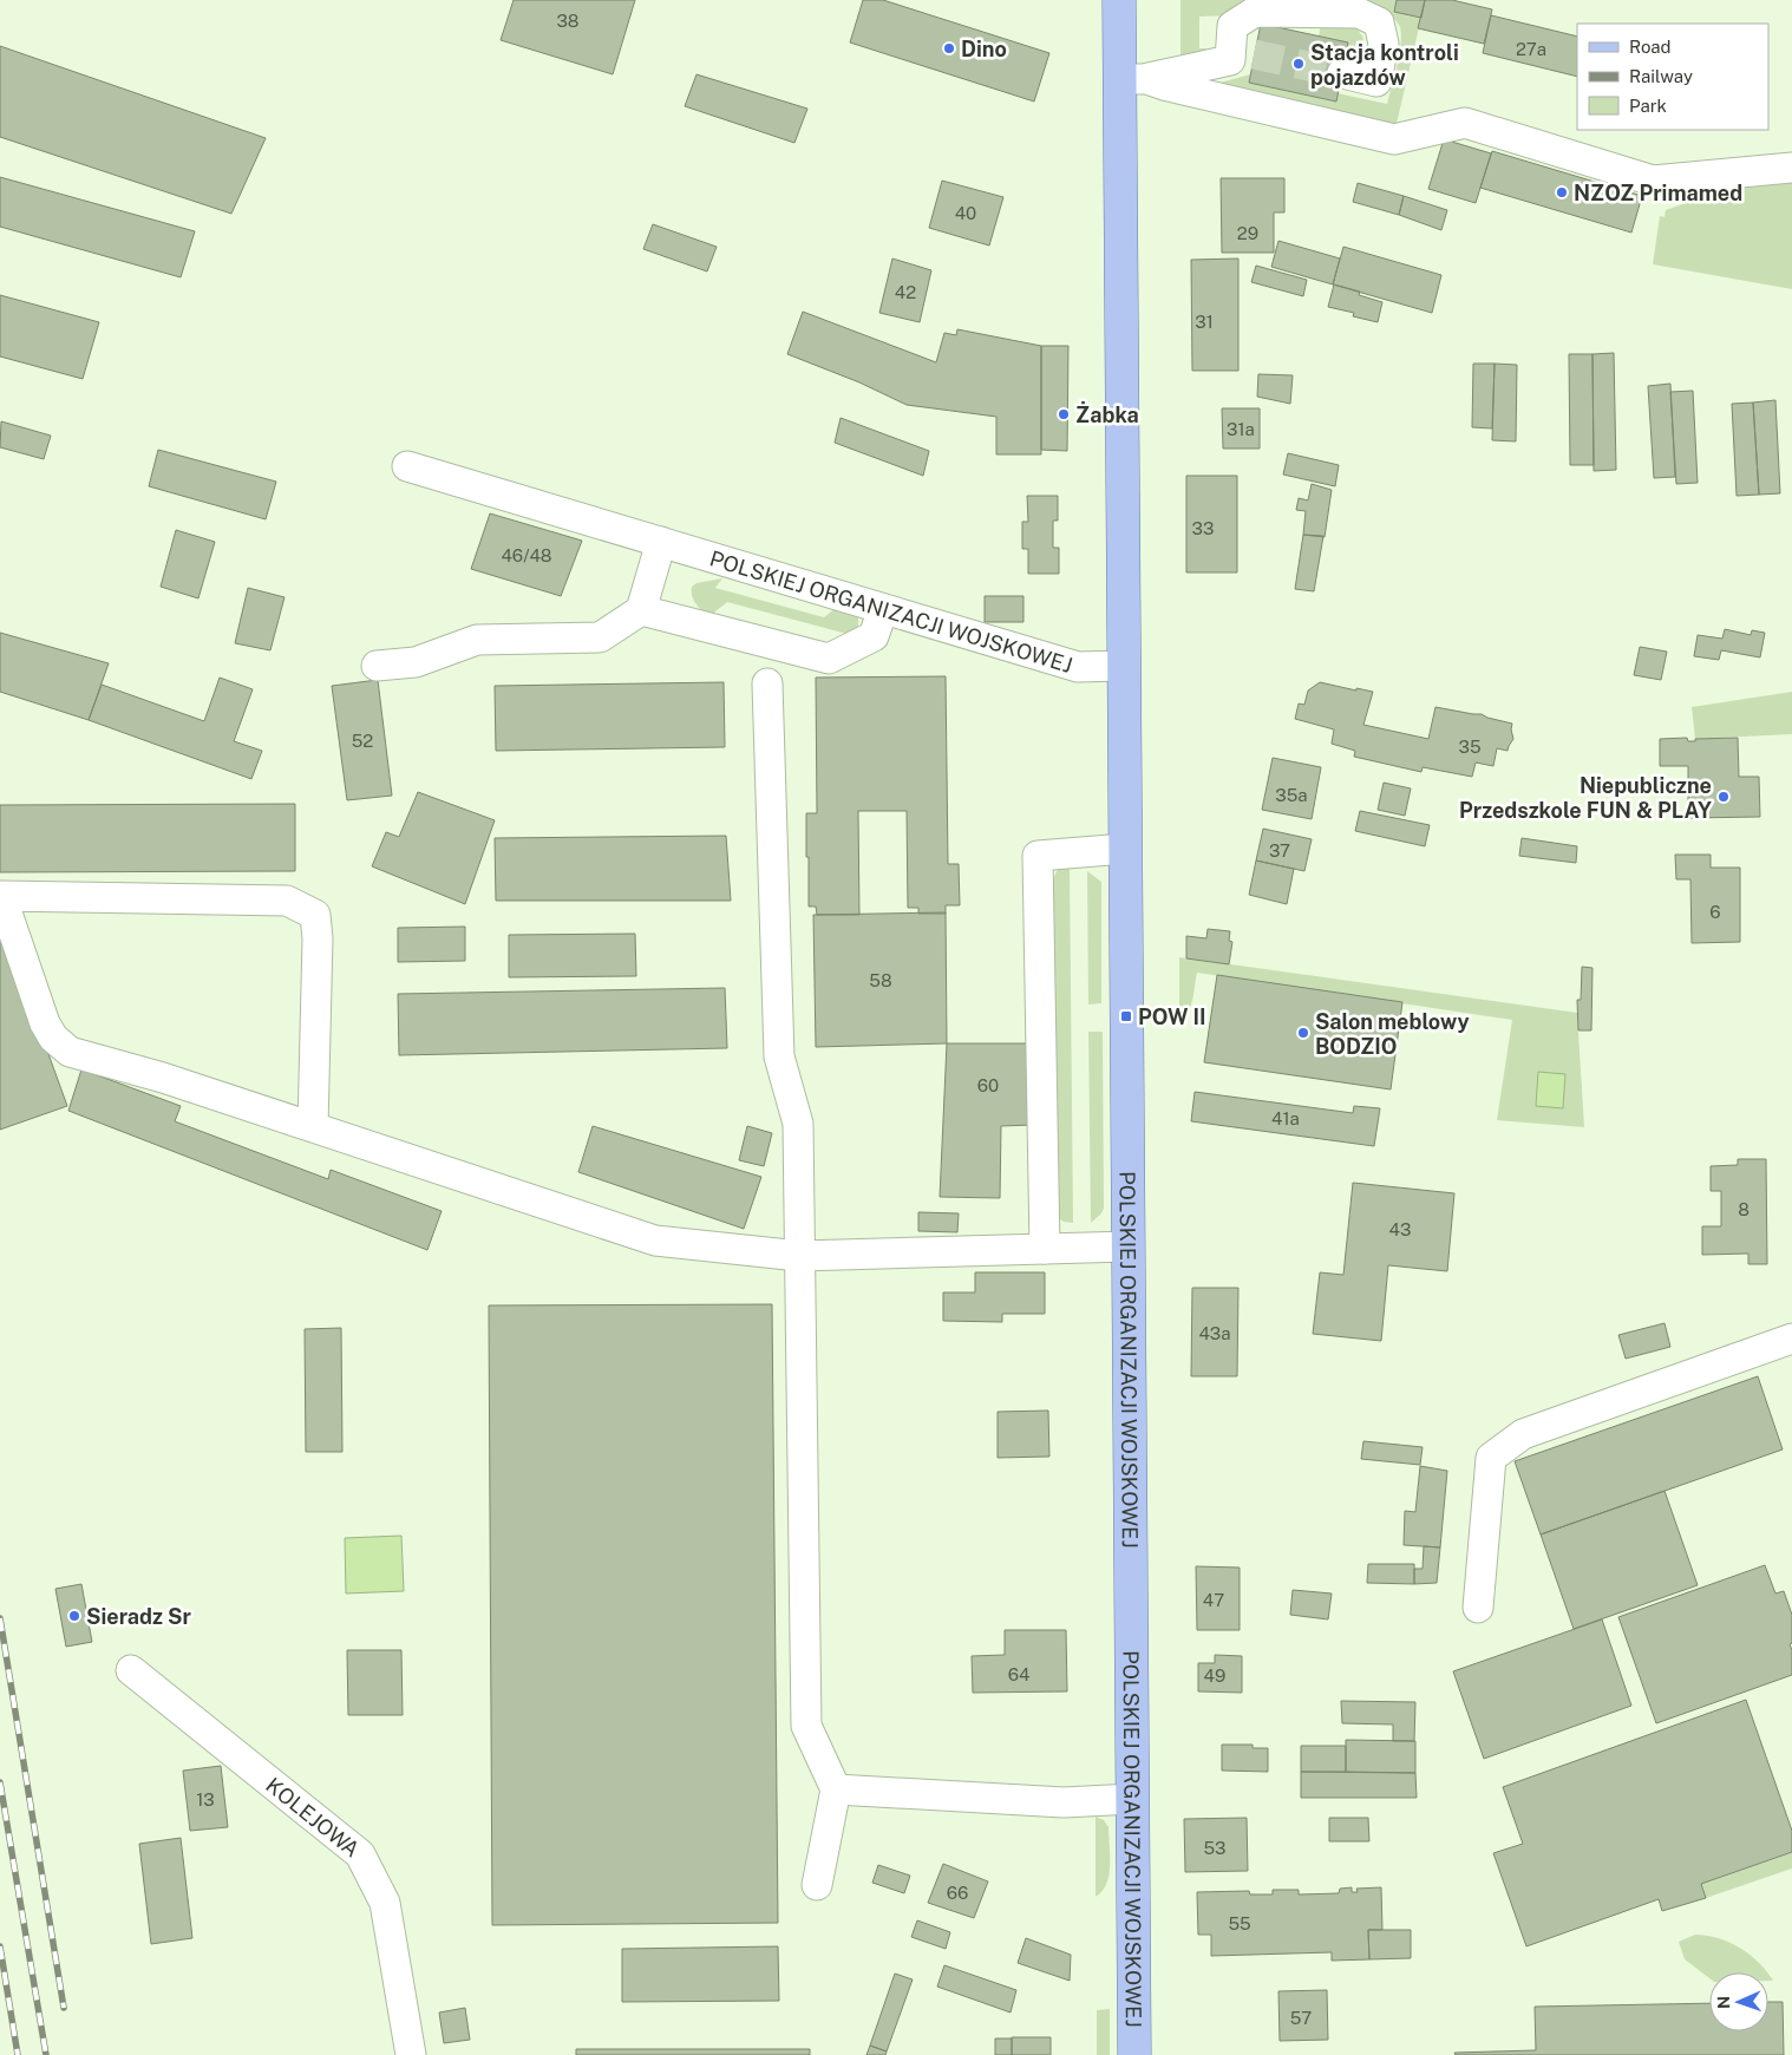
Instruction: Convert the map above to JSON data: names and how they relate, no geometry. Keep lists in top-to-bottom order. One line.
{"streets":{"main road":["POLSKIEJ ORGANIZACJI WOJSKOWEJ"],"street":["KOLEJOWA"]},"places":{"other":["Dino","Stacja kontroli pojazdów","NZOZ Primamed","Żabka","Niepubliczne Przedszkole FUN & PLAY","Salon meblowy BODZIO","Sieradz Sr"],"transit":["POW II"]},"house_numbers":["38","27a","40","29","42","31","31a","33","46/48","52","35","35a","37","6","58","60","41a","8","43","43a","47","64","49","13","53","66","55","57"],"legend":["Road","Railway","Park"],"north":"left"}
